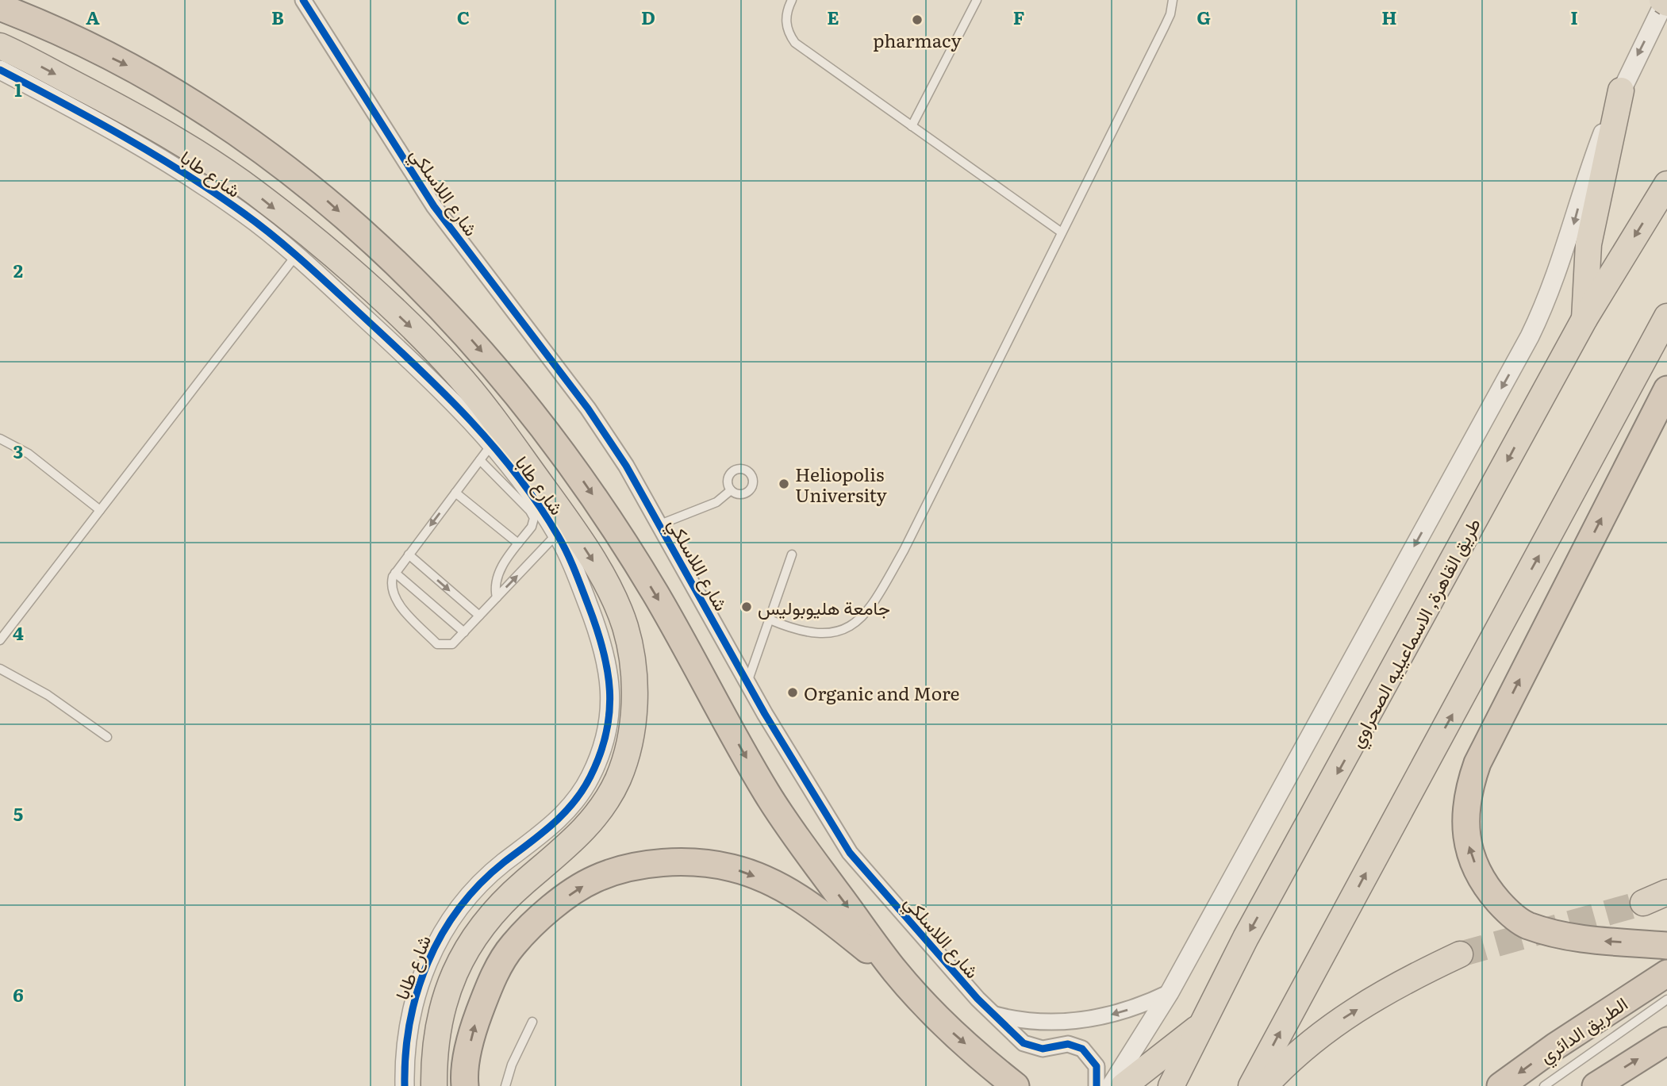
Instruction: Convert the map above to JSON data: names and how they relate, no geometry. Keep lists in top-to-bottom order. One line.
{"streets":{"highway":["طريق القاهرة, الاسماعيليه الصحراوي","الطريق الدائري"],"street":["شارع طابا","شارع اللاسلكي"]},"places":["pharmacy","Heliopolis University","جامعة هليوبوليس","Organic and More"],"grid":{"columns":["A","B","C","D","E","F","G","H","I"],"rows":["1","2","3","4","5","6"]}}
